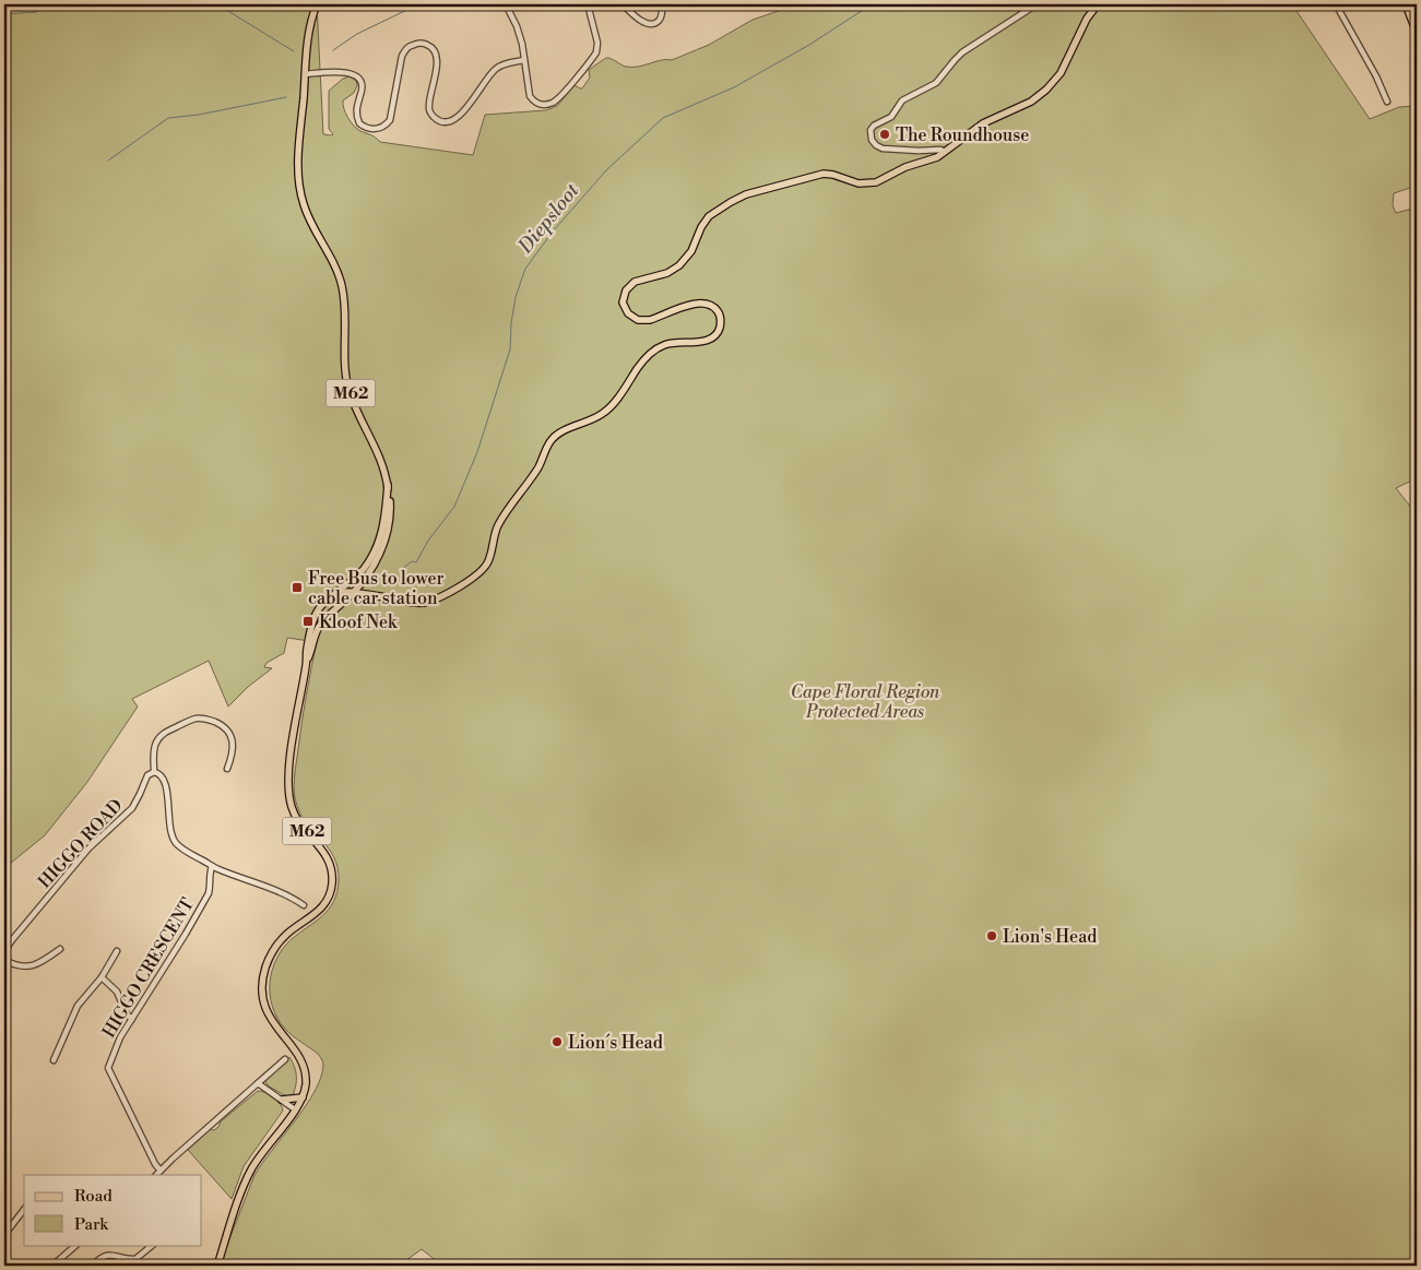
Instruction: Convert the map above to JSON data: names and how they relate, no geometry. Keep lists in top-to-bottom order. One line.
{"streets":{"main road":["M62"],"street":["HIGGO ROAD","HIGGO CRESCENT"]},"water":["Diepsloot"],"parks":["Cape Floral Region Protected Areas"],"places":{"other":["The Roundhouse","Lion's Head","Lion´s Head"],"transit":["Free Bus to lower cable car station","Kloof Nek"]},"legend":["Road","Park"]}
